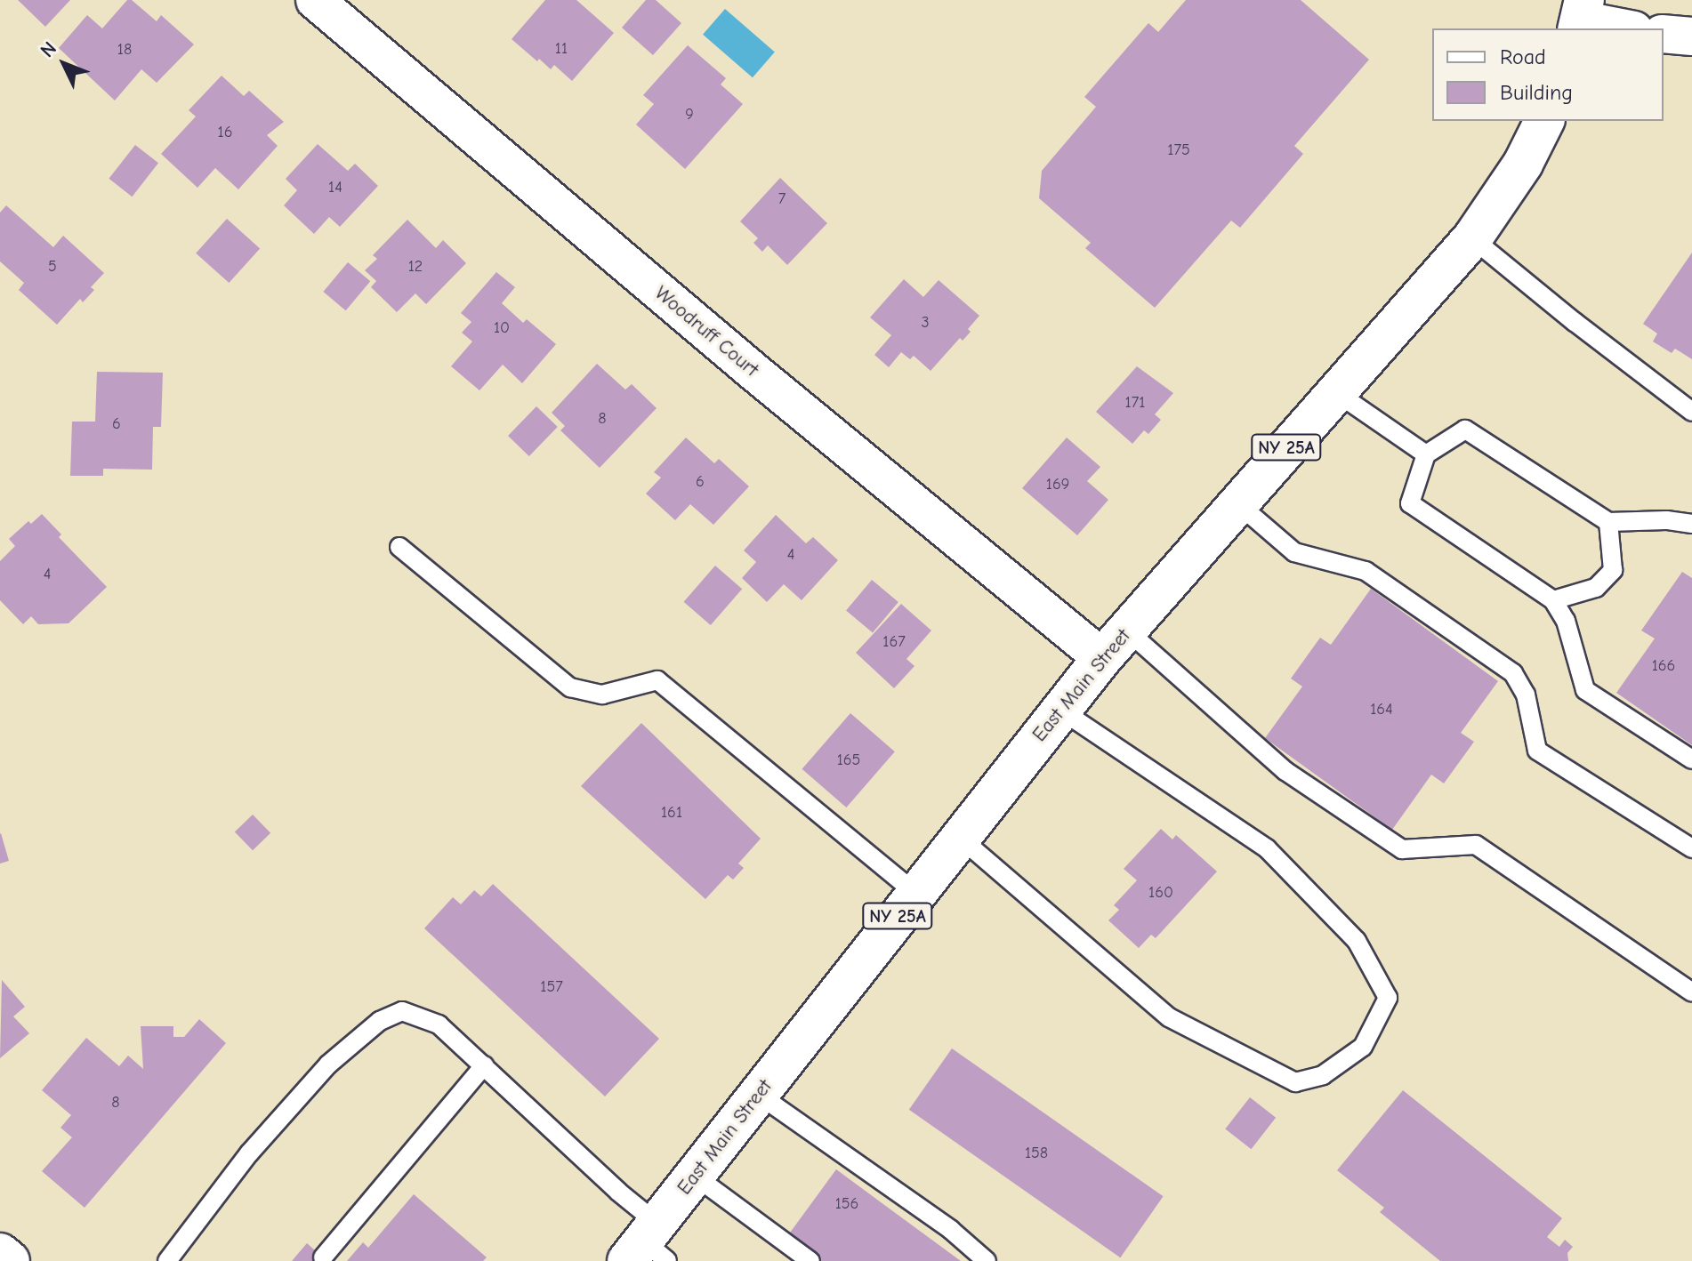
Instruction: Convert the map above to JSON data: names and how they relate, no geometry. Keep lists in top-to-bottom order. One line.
{"streets":{"main road":["NY 25A","East Main Street"],"street":["Woodruff Court"]},"crossings":[["Woodruff Court","East Main Street"]],"house_numbers":["11","18","9","16","175","14","7","5","12","3","10","171","8","6","6","169","4","4","167","166","164","165","161","160","157","8","158","156"],"legend":["Road","Building"],"north":"top left"}
